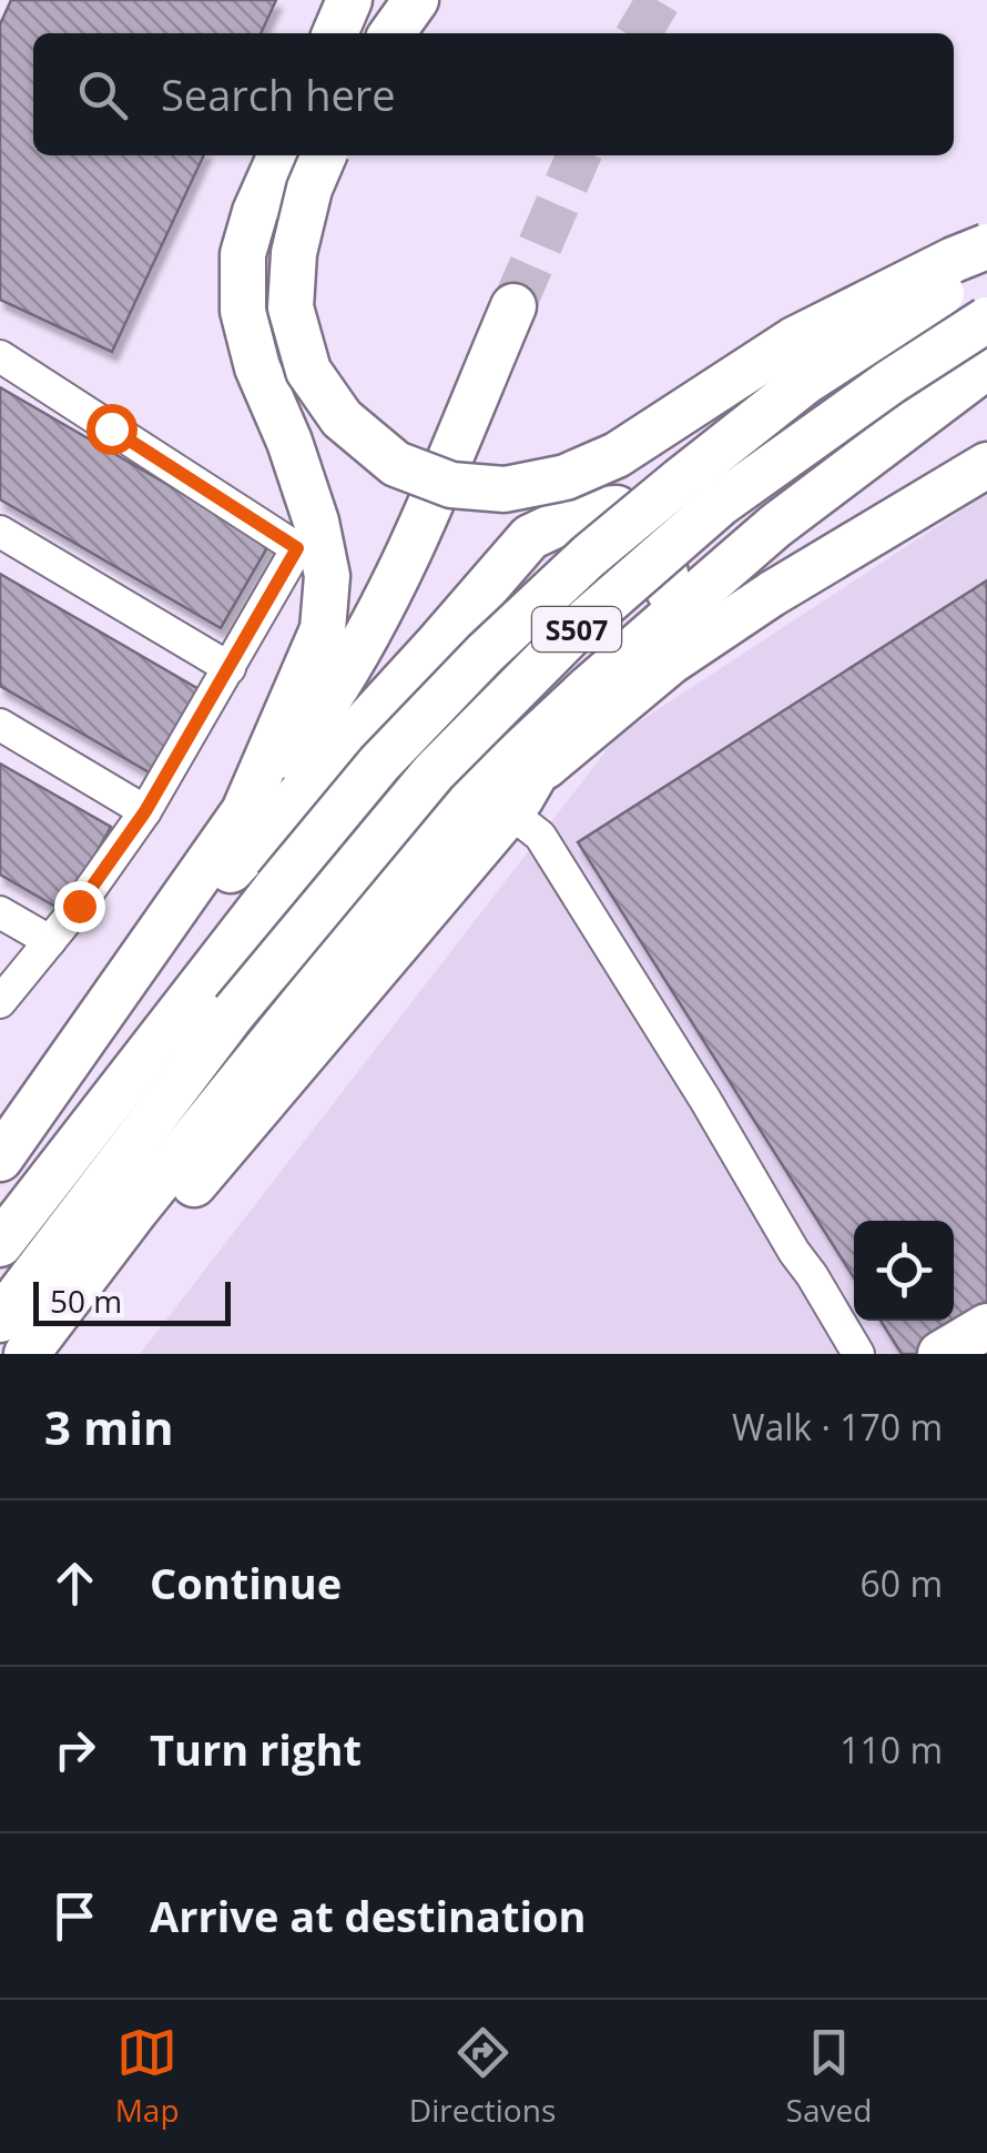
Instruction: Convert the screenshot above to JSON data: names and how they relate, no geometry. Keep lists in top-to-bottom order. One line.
{"streets":{"highway":["S507"]},"scale_bar":"50 m","page":{"search":"Search here","scale":"50 m","heading":["3 min","Walk · 170 m"],"list":[["Continue","60 m"],["Turn right","110 m"],"Arrive at destination"],"nav":["Map","Directions","Saved"]}}
